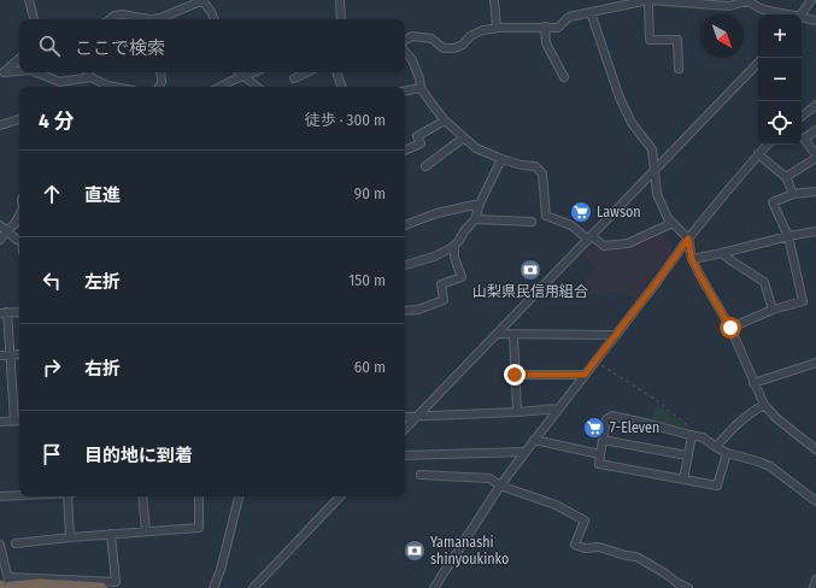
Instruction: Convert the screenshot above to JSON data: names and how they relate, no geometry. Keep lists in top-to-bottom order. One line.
{"places":{"supermarket":["Lawson","7-Eleven"],"bank":["山梨県民信用組合","Yamanashi shinyoukinko"]},"north":"bottom right","page":{"map_buttons":["+","−"],"search":"ここで検索","heading":["4 分","徒歩 · 300 m"],"list":[["直進","90 m"],["左折","150 m"],["右折","60 m"],"目的地に到着"]}}
